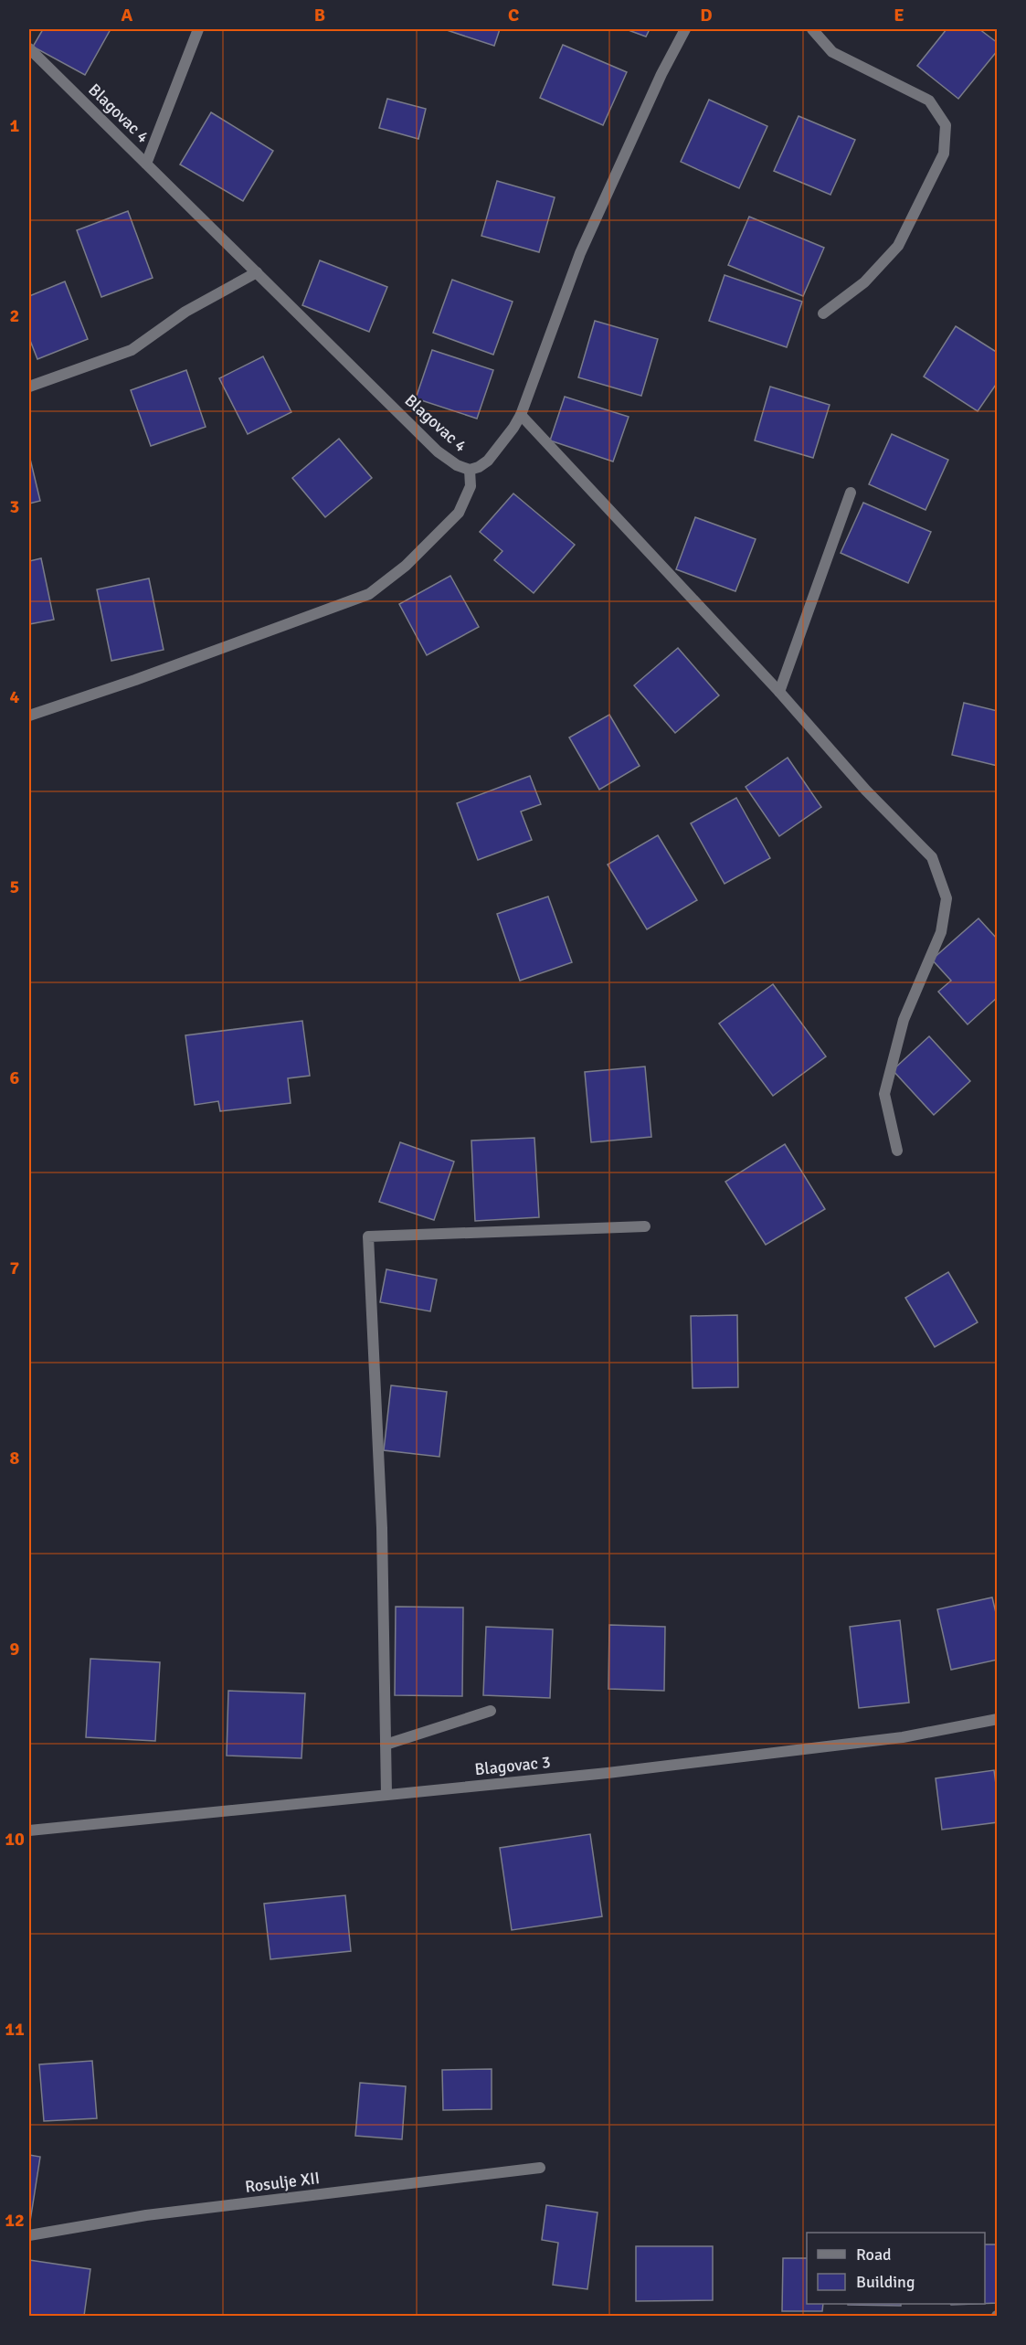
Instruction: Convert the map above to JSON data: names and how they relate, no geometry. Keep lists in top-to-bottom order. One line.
{"streets":{"street":["Blagovac 4","Blagovac 3","Rosulje XII"]},"legend":["Road","Building"],"grid":{"columns":["A","B","C","D","E"],"rows":["1","2","3","4","5","6","7","8","9","10","11","12"]}}
